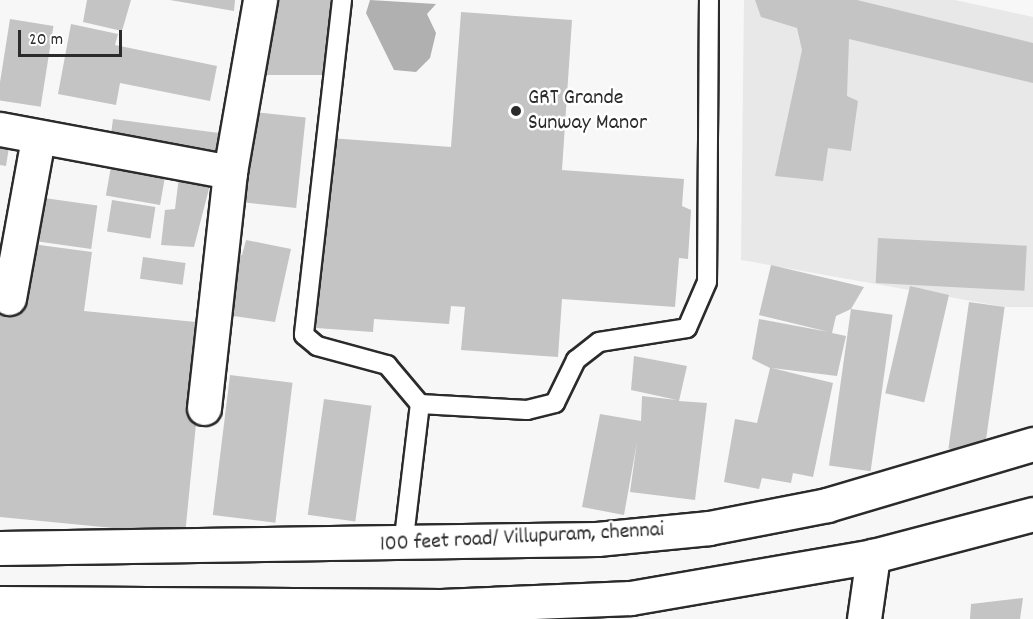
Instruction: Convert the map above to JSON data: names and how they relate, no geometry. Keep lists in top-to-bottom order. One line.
{"streets":{"main road":["100 feet road/ Villupuram, chennai"]},"places":["GRT Grande Sunway Manor"],"scale_bar":"20 m"}
